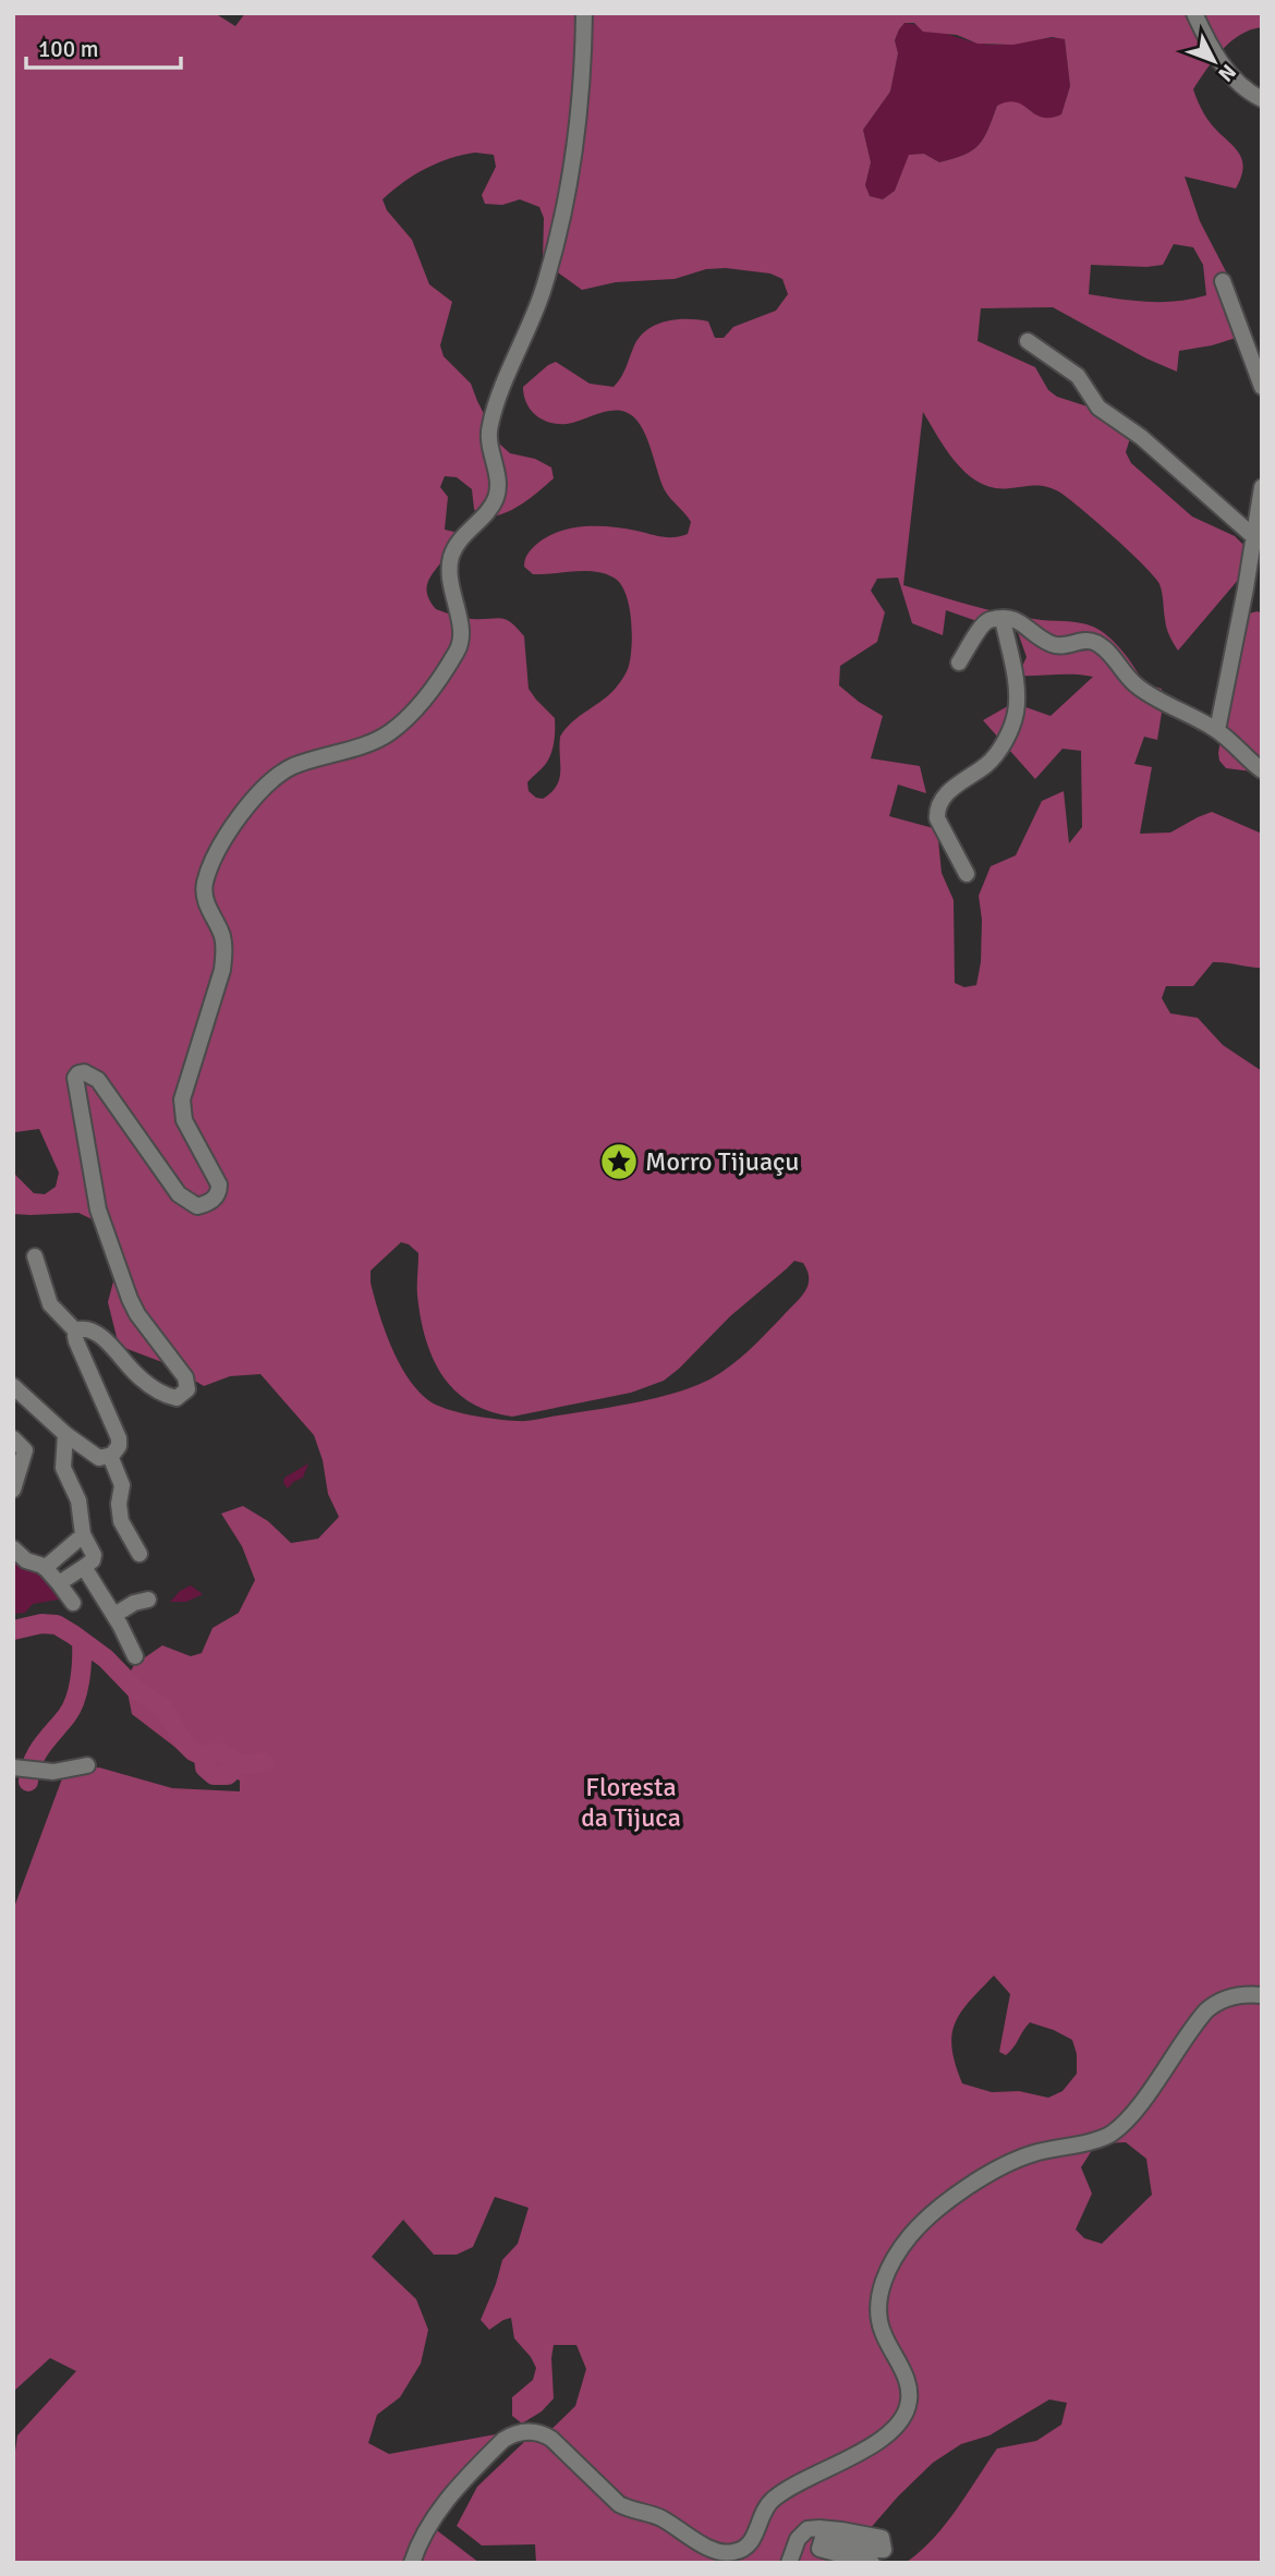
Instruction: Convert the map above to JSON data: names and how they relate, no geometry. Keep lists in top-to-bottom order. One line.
{"parks":["Floresta da Tijuca"],"places":{"place":["Morro Tijuaçu"]},"scale_bar":"100 m","north":"bottom right"}
